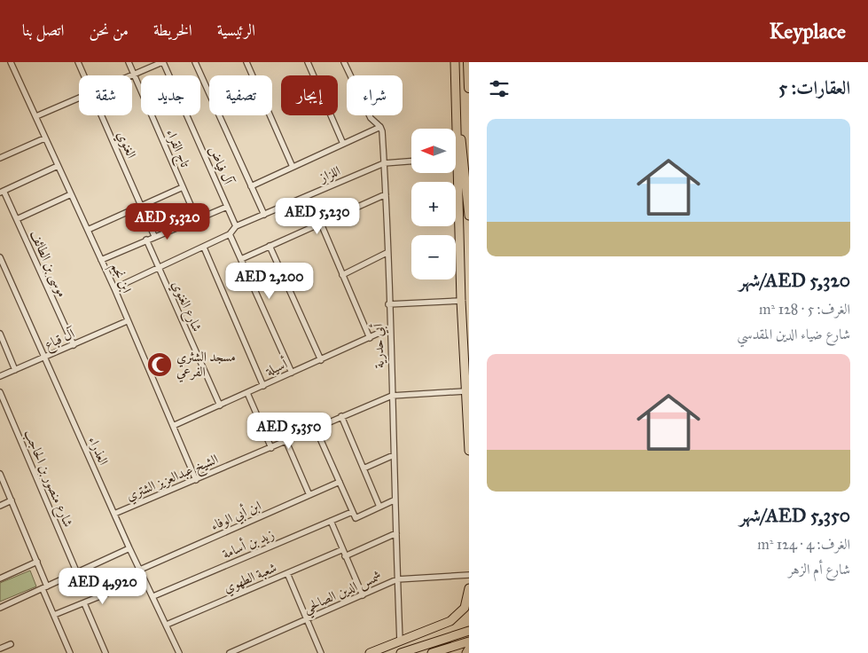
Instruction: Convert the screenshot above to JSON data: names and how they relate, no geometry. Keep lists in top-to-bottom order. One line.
{"streets":{"street":["الغنوي","تاج القراء","آل فياض","اللزاز","موسى بن الطائف","ابن نجم","شارع الغنوي","آل قباع","أبي حدرية","أسيلة","العذراء","الشيخ عبدالعزيز الشتري","شارع منصور بن الحاجب","ابن أبي الوفاء","زيد بن أسامة","شعبة الطهوي","شمس الدين الصالحي"]},"crossings":[["آل فياض","اللزاز"],["اللزاز","أبي حدرية"],["موسى بن الطائف","آل قباع"],["ابن نجم","آل قباع"],["ابن نجم","أسيلة"],["ابن نجم","الشيخ عبدالعزيز الشتري"],["شارع الغنوي","أسيلة"],["آل قباع","العذراء"],["أبي حدرية","أسيلة"],["أبي حدرية","الشيخ عبدالعزيز الشتري"],["أبي حدرية","شمس الدين الصالحي"],["العذراء","الشيخ عبدالعزيز الشتري"],["العذراء","ابن أبي الوفاء"],["العذراء","زيد بن أسامة"],["العذراء","شعبة الطهوي"]],"places":{"mosque":["مسجد الشثري الفرعي"]},"north":"left","page":{"header":"Keyplace","nav":["الرئيسية","الخريطة","من نحن","اتصل بنا"],"heading":"العقارات: 5","chip":["شراء","إيجار","تصفية","جديد","شقة"],"list":[{"name":"AED 5,320/شهر","note":"الغرف: 5 · 128 m² · شارع ضياء الدين المقدسي"},{"name":"AED 5,350/شهر","note":"الغرف: 4 · 124 m² · شارع أم الزهر"}],"map_buttons":["+","−"],"price":["AED 5,230","AED 5,320","AED 2,200","AED 5,350","AED 4,920"]}}
